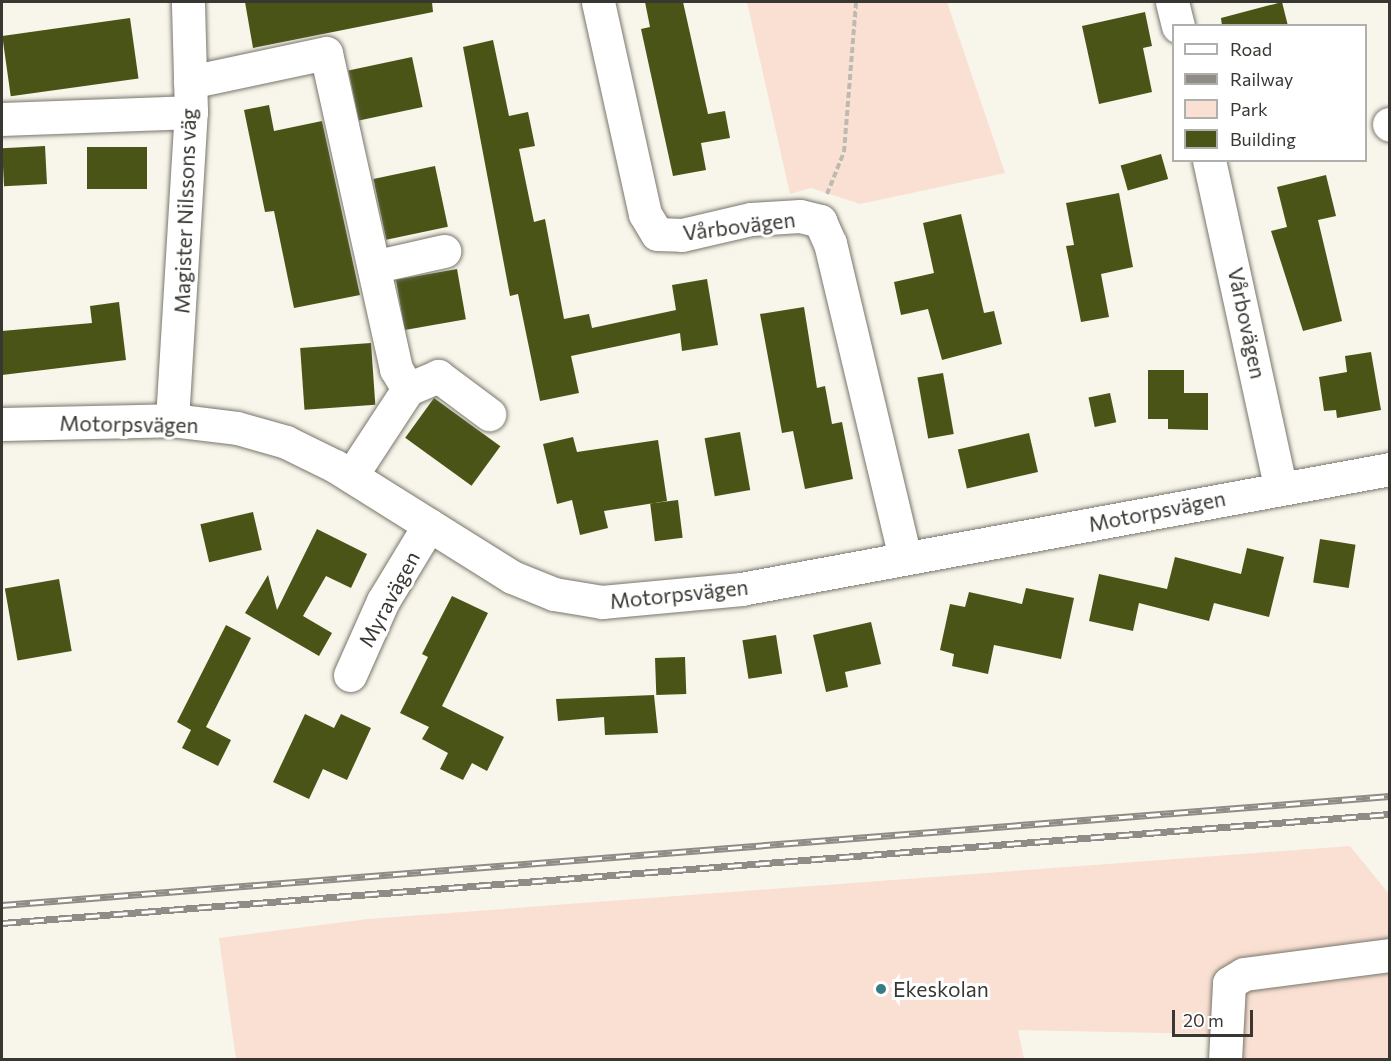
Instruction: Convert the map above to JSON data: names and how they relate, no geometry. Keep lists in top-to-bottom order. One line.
{"streets":{"street":["Magister Nilssons väg","Vårbovägen","Motorpsvägen","Myravägen"]},"crossings":[["Magister Nilssons väg","Motorpsvägen"],["Vårbovägen","Motorpsvägen"],["Motorpsvägen","Myravägen"]],"places":["Ekeskolan"],"legend":["Road","Railway","Park","Building"],"scale_bar":"20 m"}
